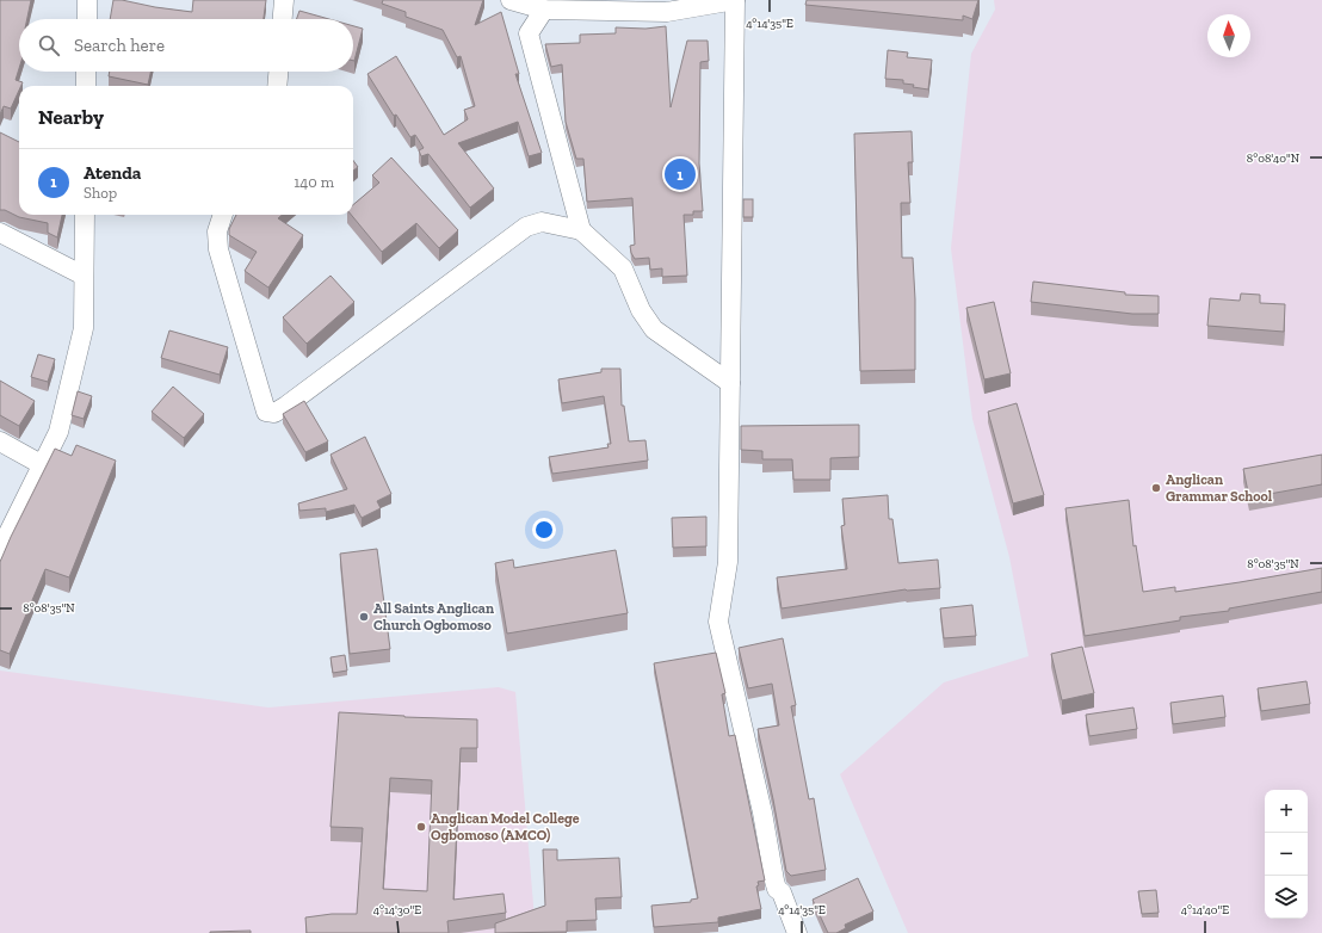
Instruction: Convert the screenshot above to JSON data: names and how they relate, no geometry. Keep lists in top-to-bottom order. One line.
{"places":["Anglican Grammar School","All Saints Anglican Church Ogbomoso","Anglican Model College Ogbomoso (AMCO)"],"north":"top","page":{"search":"Search here","heading":"Nearby","list":[{"mark":"1","name":"Atenda","note":"Shop","value":"140 m"}],"pins":"1","map_buttons":["+","−"]},"coordinates":["4°14'35\"E","8°08'40\"N","8°08'35\"N","4°14'30\"E","4°14'40\"E"]}
